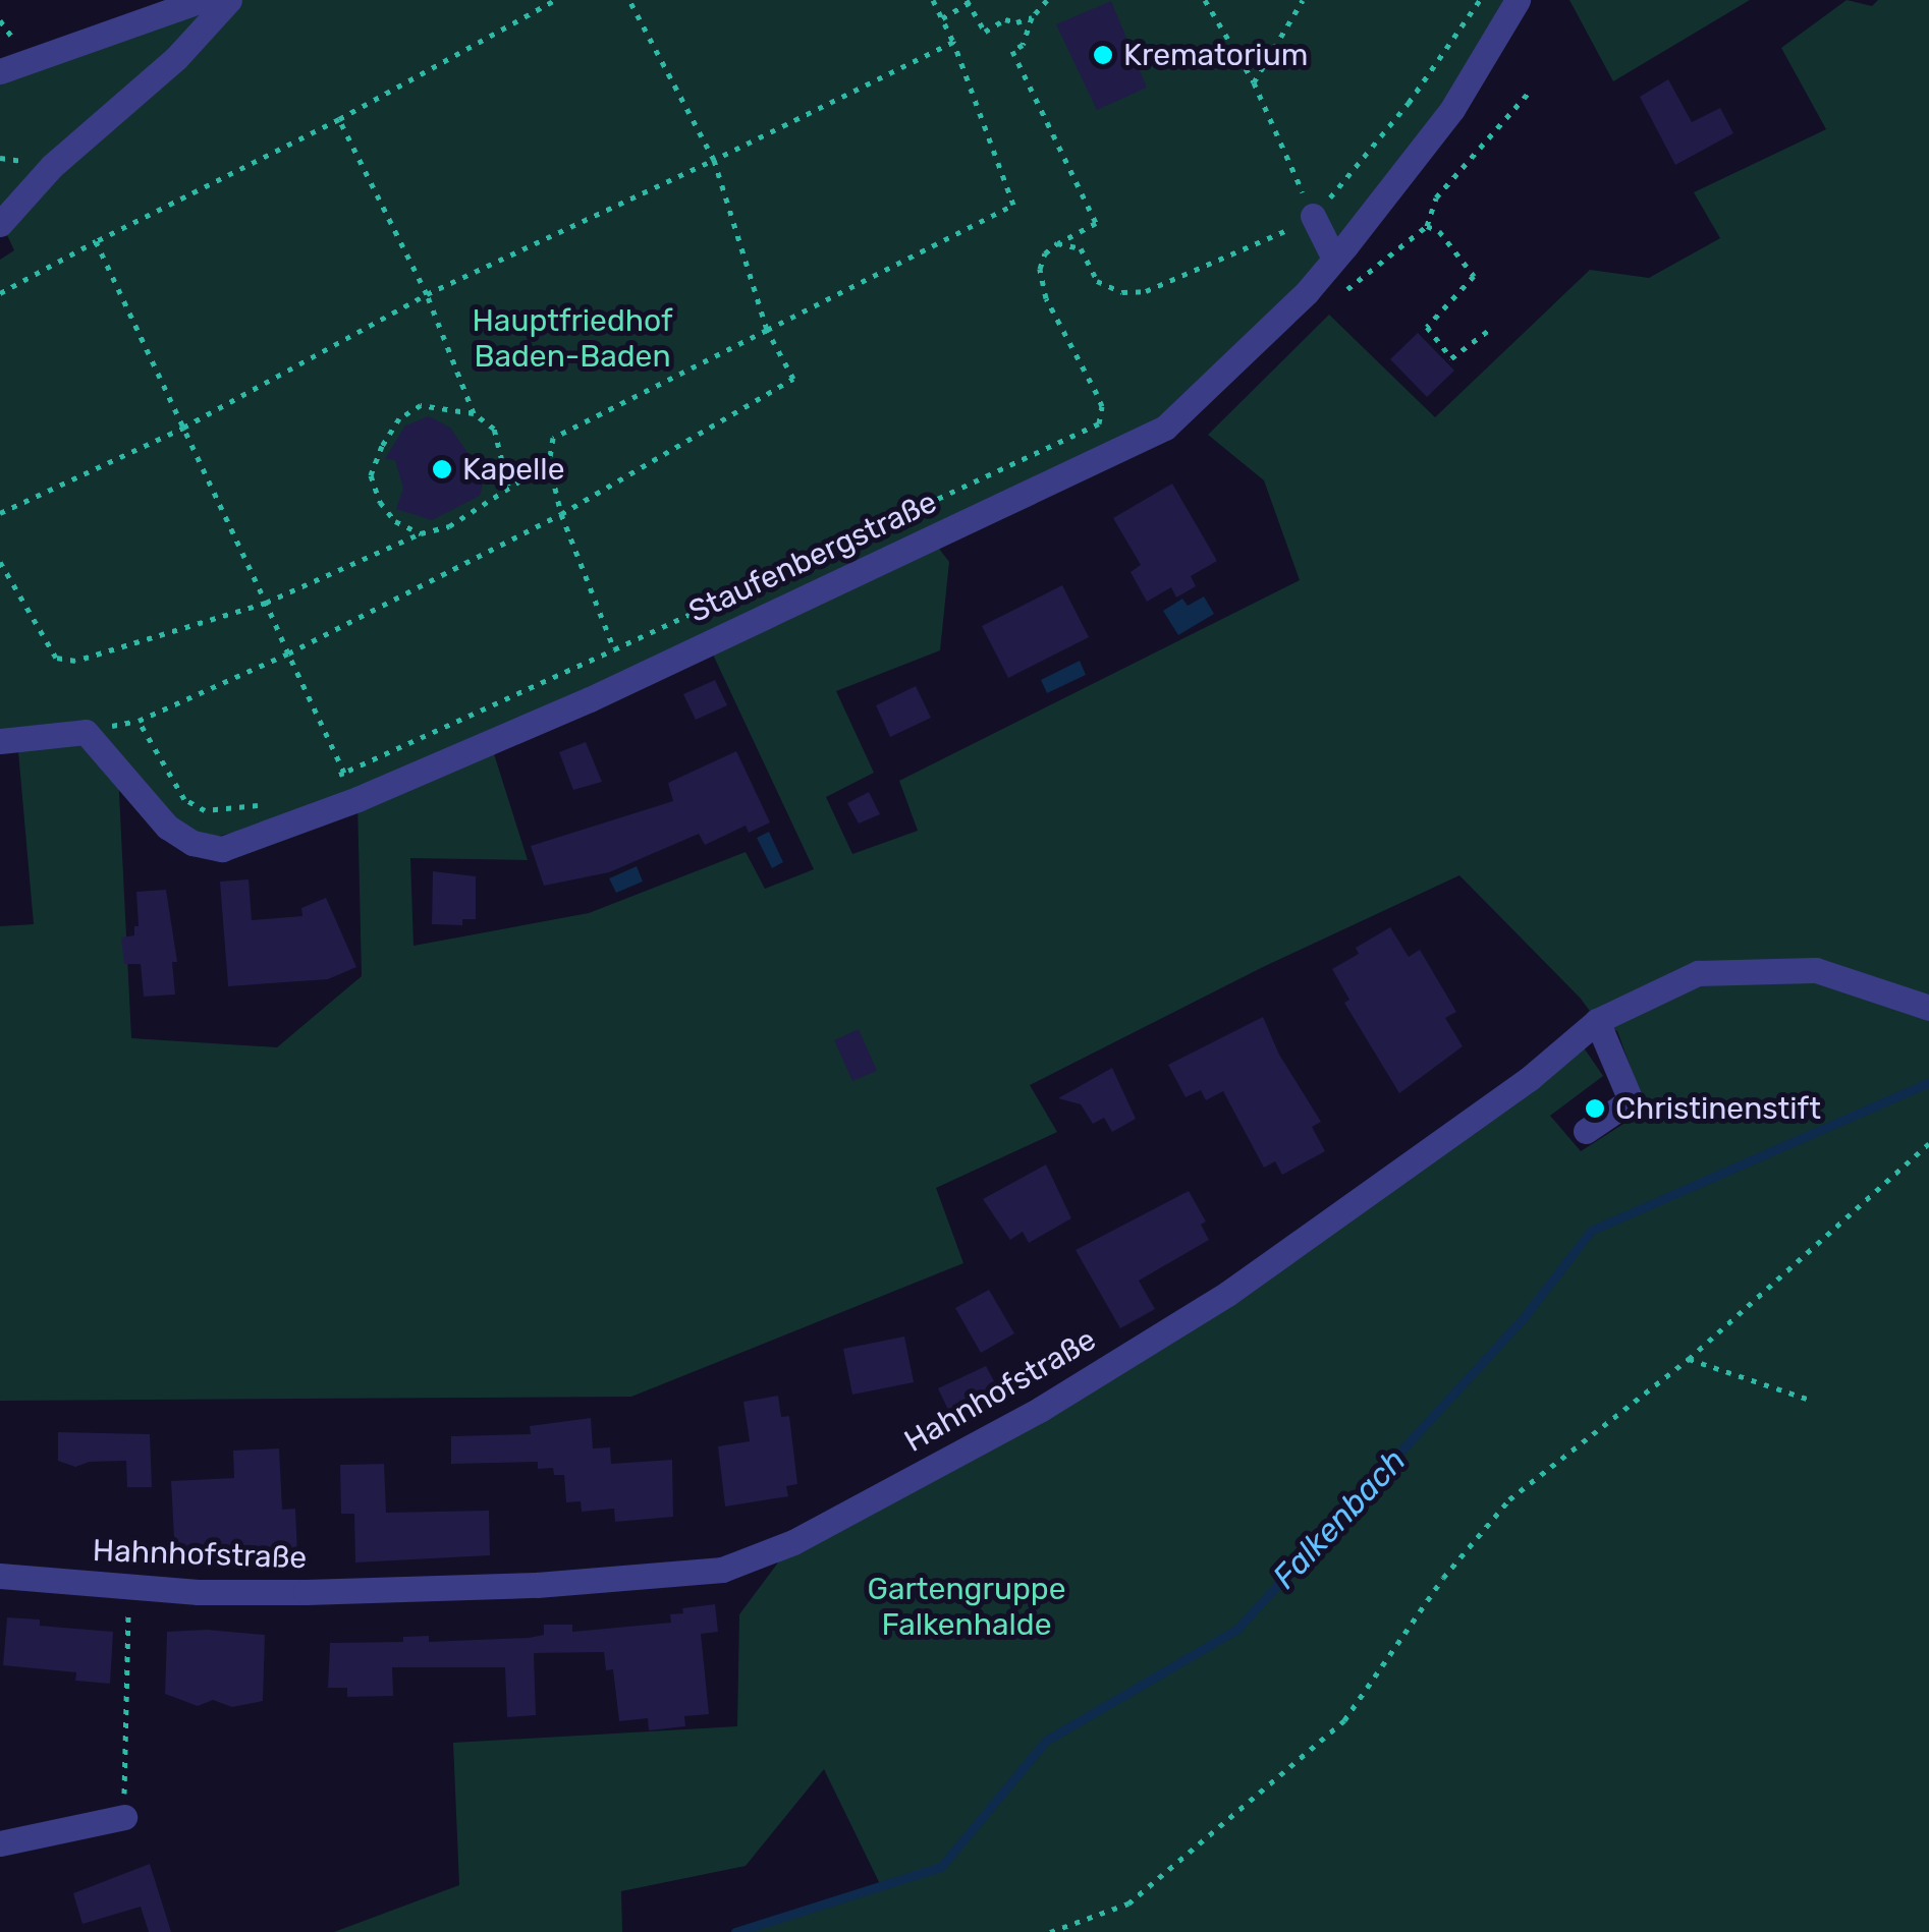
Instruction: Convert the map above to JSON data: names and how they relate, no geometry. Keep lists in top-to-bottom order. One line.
{"streets":{"street":["Staufenbergstraße","Hahnhofstraße"]},"water":["Falkenbach"],"parks":["Hauptfriedhof Baden-Baden","Gartengruppe Falkenhalde"],"places":["Krematorium","Kapelle","Christinenstift"]}
